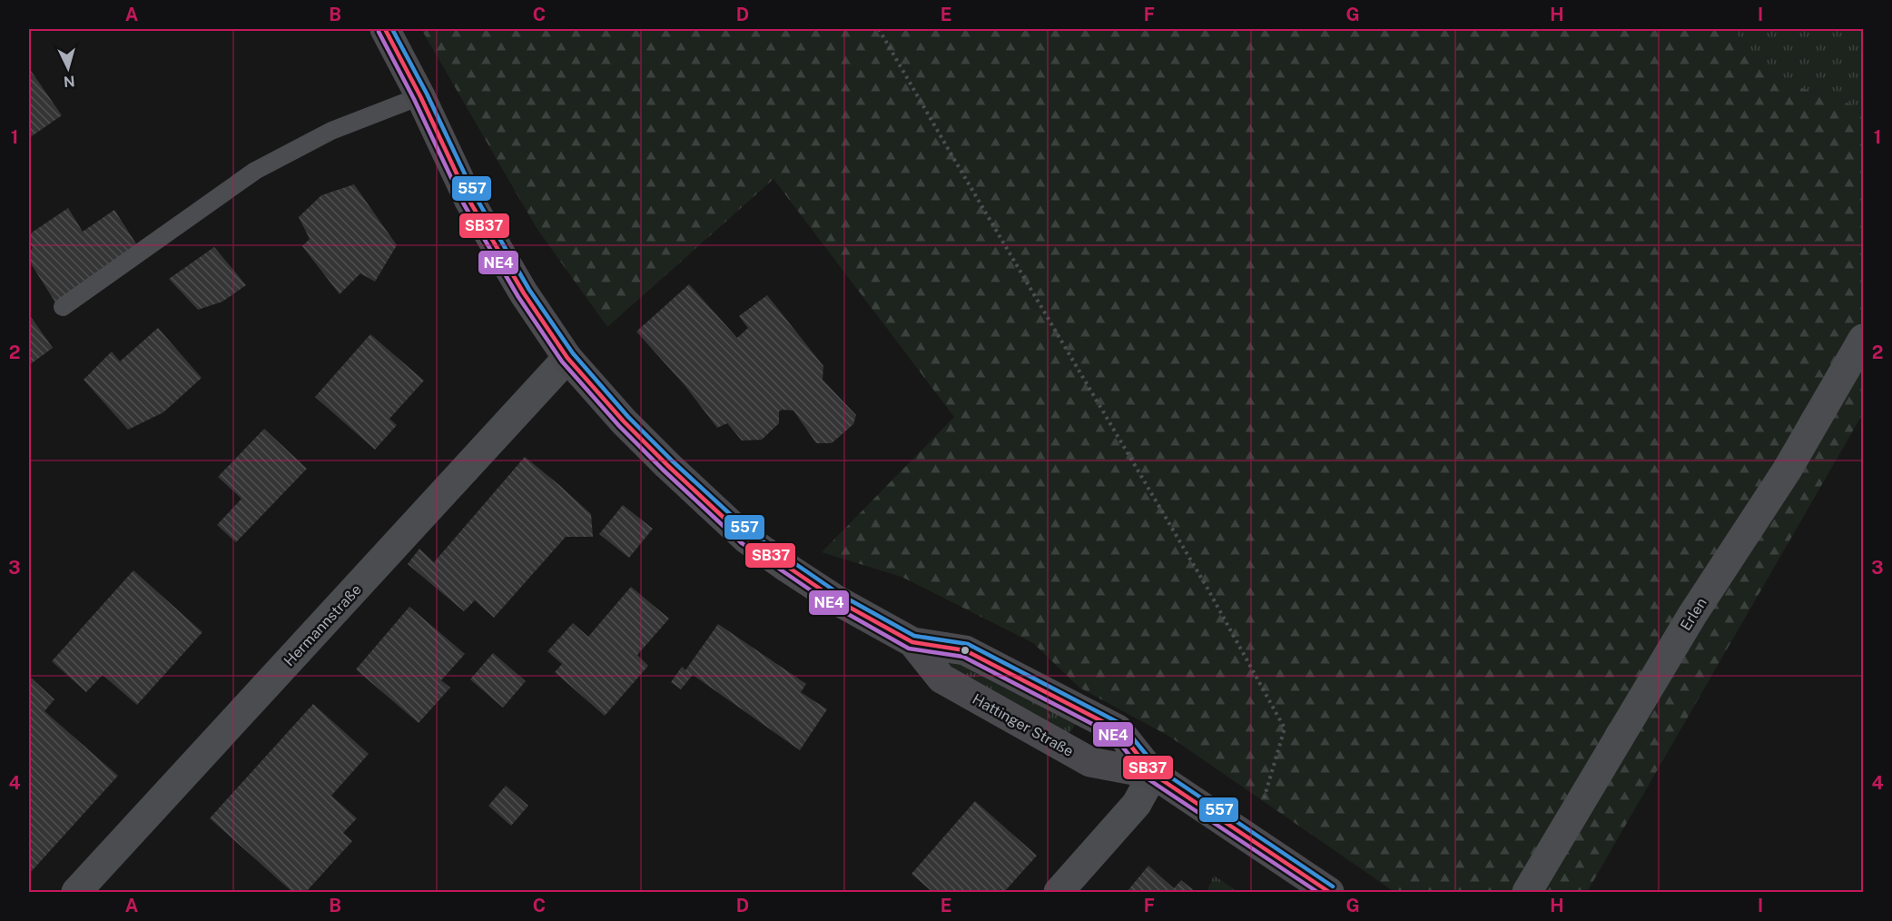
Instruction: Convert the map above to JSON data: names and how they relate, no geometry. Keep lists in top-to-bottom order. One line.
{"streets":{"main road":["Hattinger Straße"],"street":["Erlen","Hermannstraße"]},"crossings":[["Hermannstraße","Hattinger Straße"]],"lines":["transit line SB37","transit line 557","transit line NE4"],"north":"bottom","grid":{"columns":["A","B","C","D","E","F","G","H","I"],"rows":["1","2","3","4"]}}
